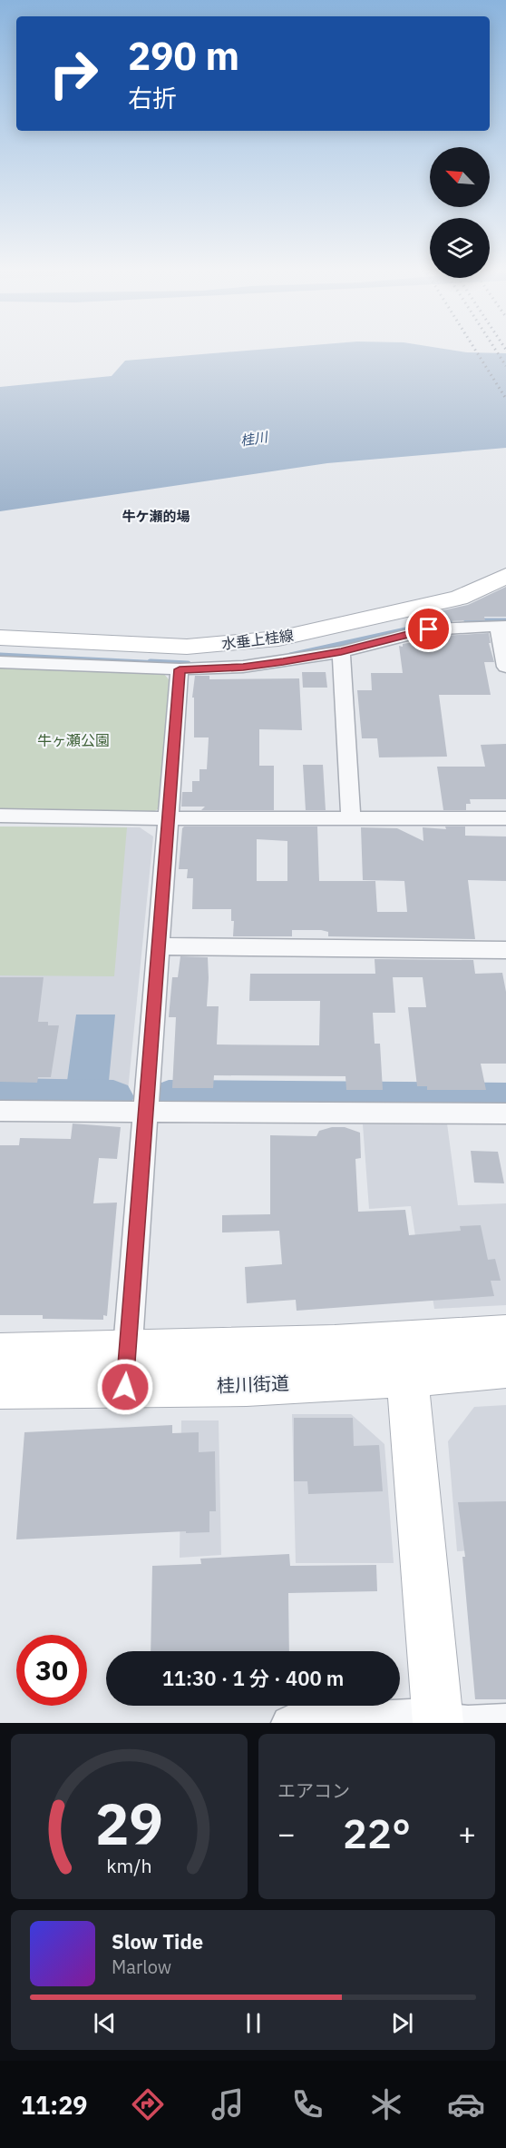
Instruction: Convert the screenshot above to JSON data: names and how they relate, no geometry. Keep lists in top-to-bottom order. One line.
{"streets":{"street":["水垂上桂線","桂川街道"]},"districts":["牛ケ瀬的場"],"water":["桂川"],"parks":["牛ヶ瀬公園"],"north":"top left","page":{"turn":["290 m","右折"],"limit":"30","trip":"11:30 · 1 分 · 400 m","tile":"エアコン","heat":["−","22°","+"],"song":["Slow Tide","Marlow"],"tabs":"11:29","gauge":["29","km/h"]}}
